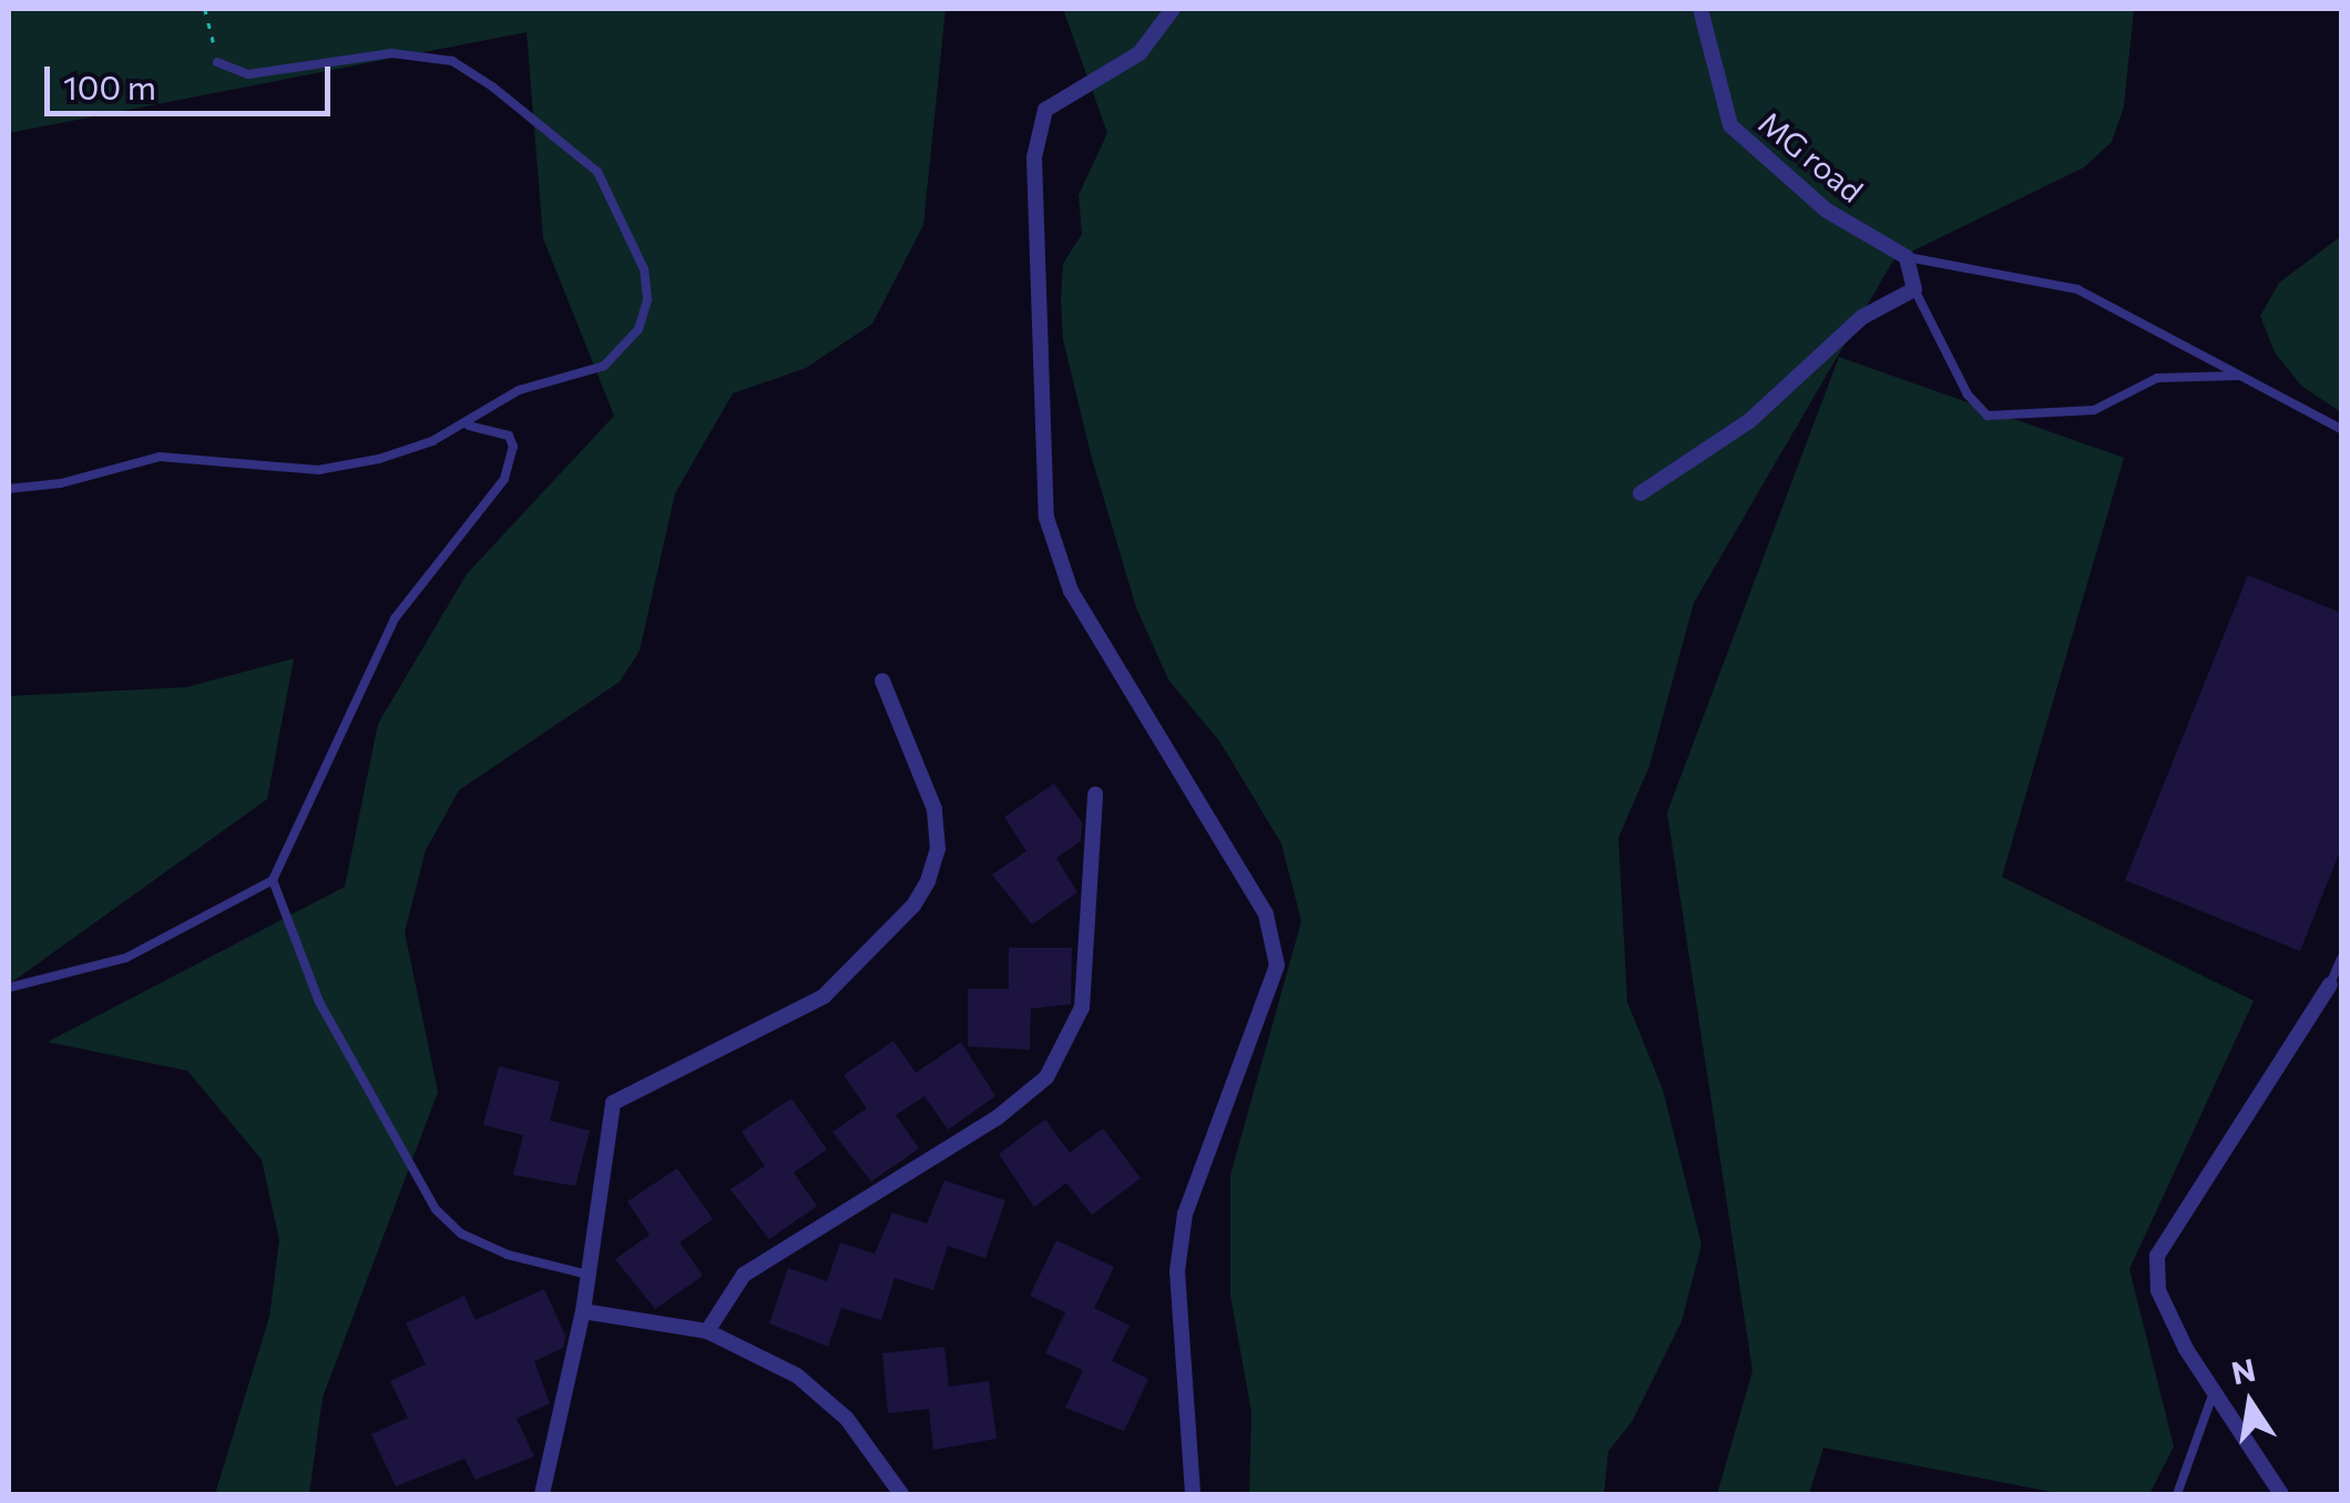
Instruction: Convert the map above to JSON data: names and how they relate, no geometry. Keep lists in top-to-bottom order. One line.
{"streets":{"street":["MG road"]},"scale_bar":"100 m","north":"top"}
